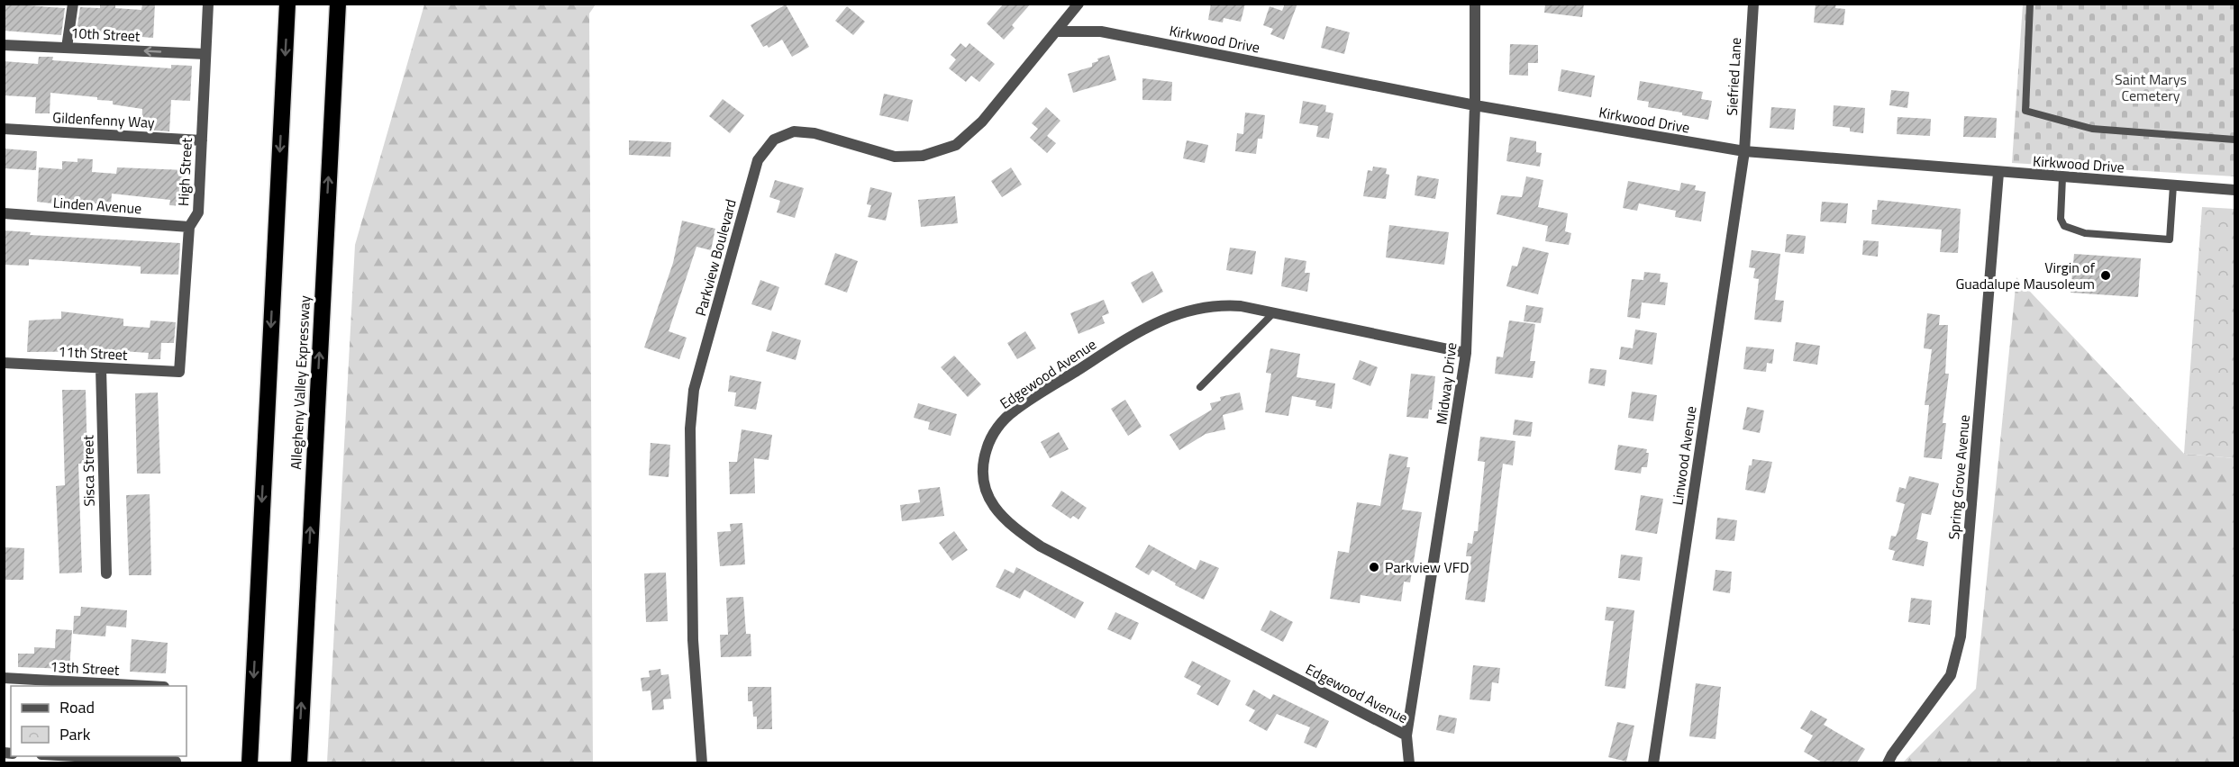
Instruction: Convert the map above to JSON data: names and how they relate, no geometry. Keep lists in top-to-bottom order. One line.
{"streets":{"highway":["Allegheny Valley Expressway"],"street":["10th Street","Kirkwood Drive","Siefried Lane","Gildenfenny Way","High Street","Linden Avenue","Parkview Boulevard","11th Street","Edgewood Avenue","Midway Drive","Linwood Avenue","Sisca Street","Spring Grove Avenue","13th Street"]},"crossings":[["10th Street","High Street"],["Kirkwood Drive","Siefried Lane"],["Kirkwood Drive","Parkview Boulevard"],["Kirkwood Drive","Midway Drive"],["Kirkwood Drive","Linwood Avenue"],["Kirkwood Drive","Spring Grove Avenue"],["Siefried Lane","Linwood Avenue"],["Gildenfenny Way","High Street"],["High Street","Linden Avenue"],["High Street","11th Street"],["11th Street","Sisca Street"],["Edgewood Avenue","Midway Drive"]],"one_way":["10th Street"],"parks":["Saint Marys Cemetery"],"places":["Virgin of Guadalupe Mausoleum","Parkview VFD"],"legend":["Road","Park"]}
